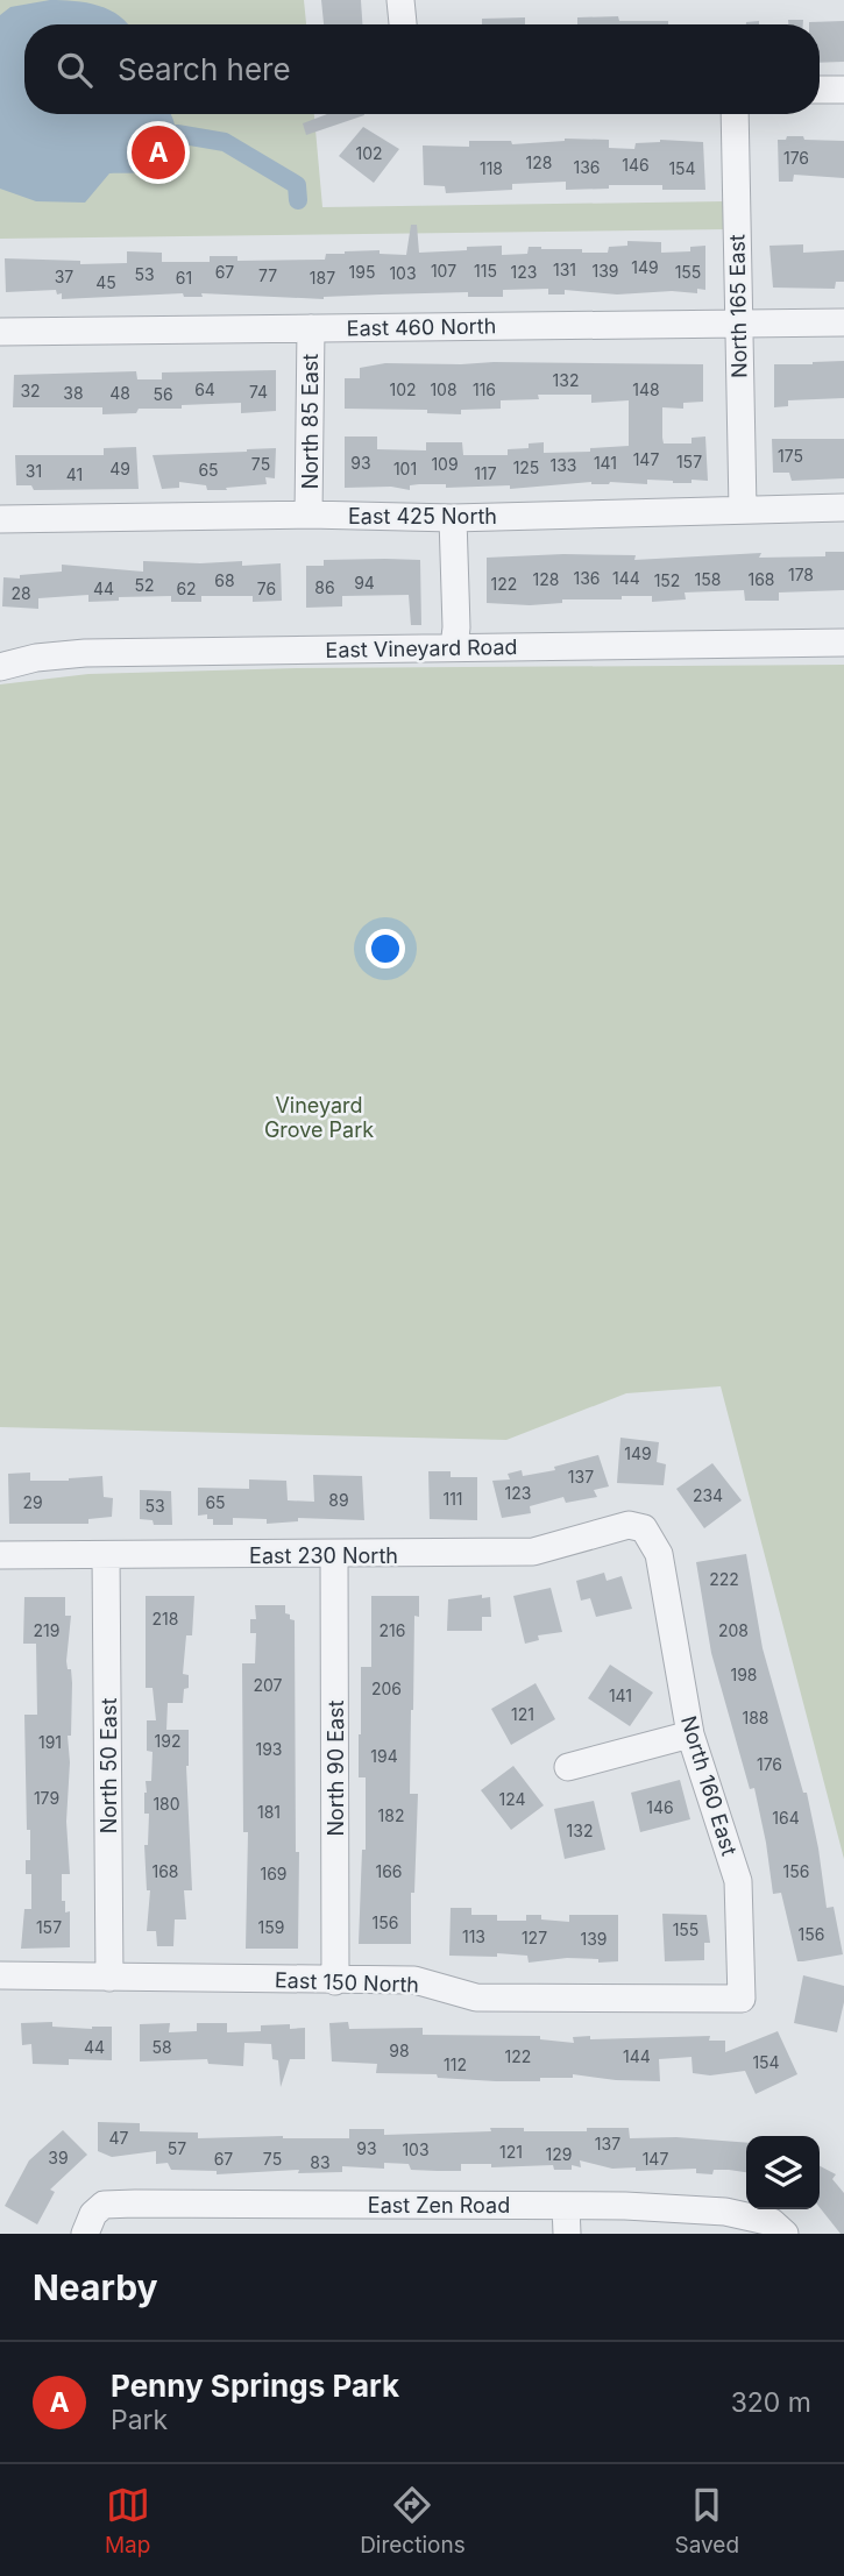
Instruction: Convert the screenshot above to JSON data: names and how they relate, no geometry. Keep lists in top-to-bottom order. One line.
{"streets":{"street":["North 165 East","East 460 North","North 85 East","East 425 North","East Vineyard Road","East 230 North","North 50 East","North 90 East","North 160 East","East 150 North","East Zen Road"]},"crossings":[["North 165 East","East 460 North"],["North 165 East","East 425 North"],["East 460 North","North 85 East"],["North 85 East","East 425 North"],["East 230 North","North 50 East"],["East 230 North","North 90 East"],["East 230 North","North 160 East"],["North 50 East","East 150 North"],["North 90 East","East 150 North"],["North 160 East","East 150 North"]],"parks":["Vineyard Grove Park"],"house_numbers":["102","176","128","146","136","118","154","149","131","107","115","139","67","195","123","155","103","53","77","37","61","187","45","132","64","102","108","116","148","32","74","38","48","56","175","147","157","93","141","75","109","133","125","49","101","65","31","117","41","178","136","144","128","158","168","68","152","94","122","52","86","44","62","76","28","149","137","123","234","111","89","29","65","53","222","218","219","216","208","198","207","206","141","121","188","192","191","193","194","176","179","124","180","146","181","182","164","132","168","166","156","169","156","157","159","155","156","113","127","139","44","58","98","122","144","154","112","47","137","57","93","103","121","129","39","67","75","147","83"],"page":{"search":"Search here","pins":"A","heading":"Nearby","list":[{"mark":"A","name":"Penny Springs Park","note":"Park","value":"320 m"}],"nav":["Map","Directions","Saved"]}}
